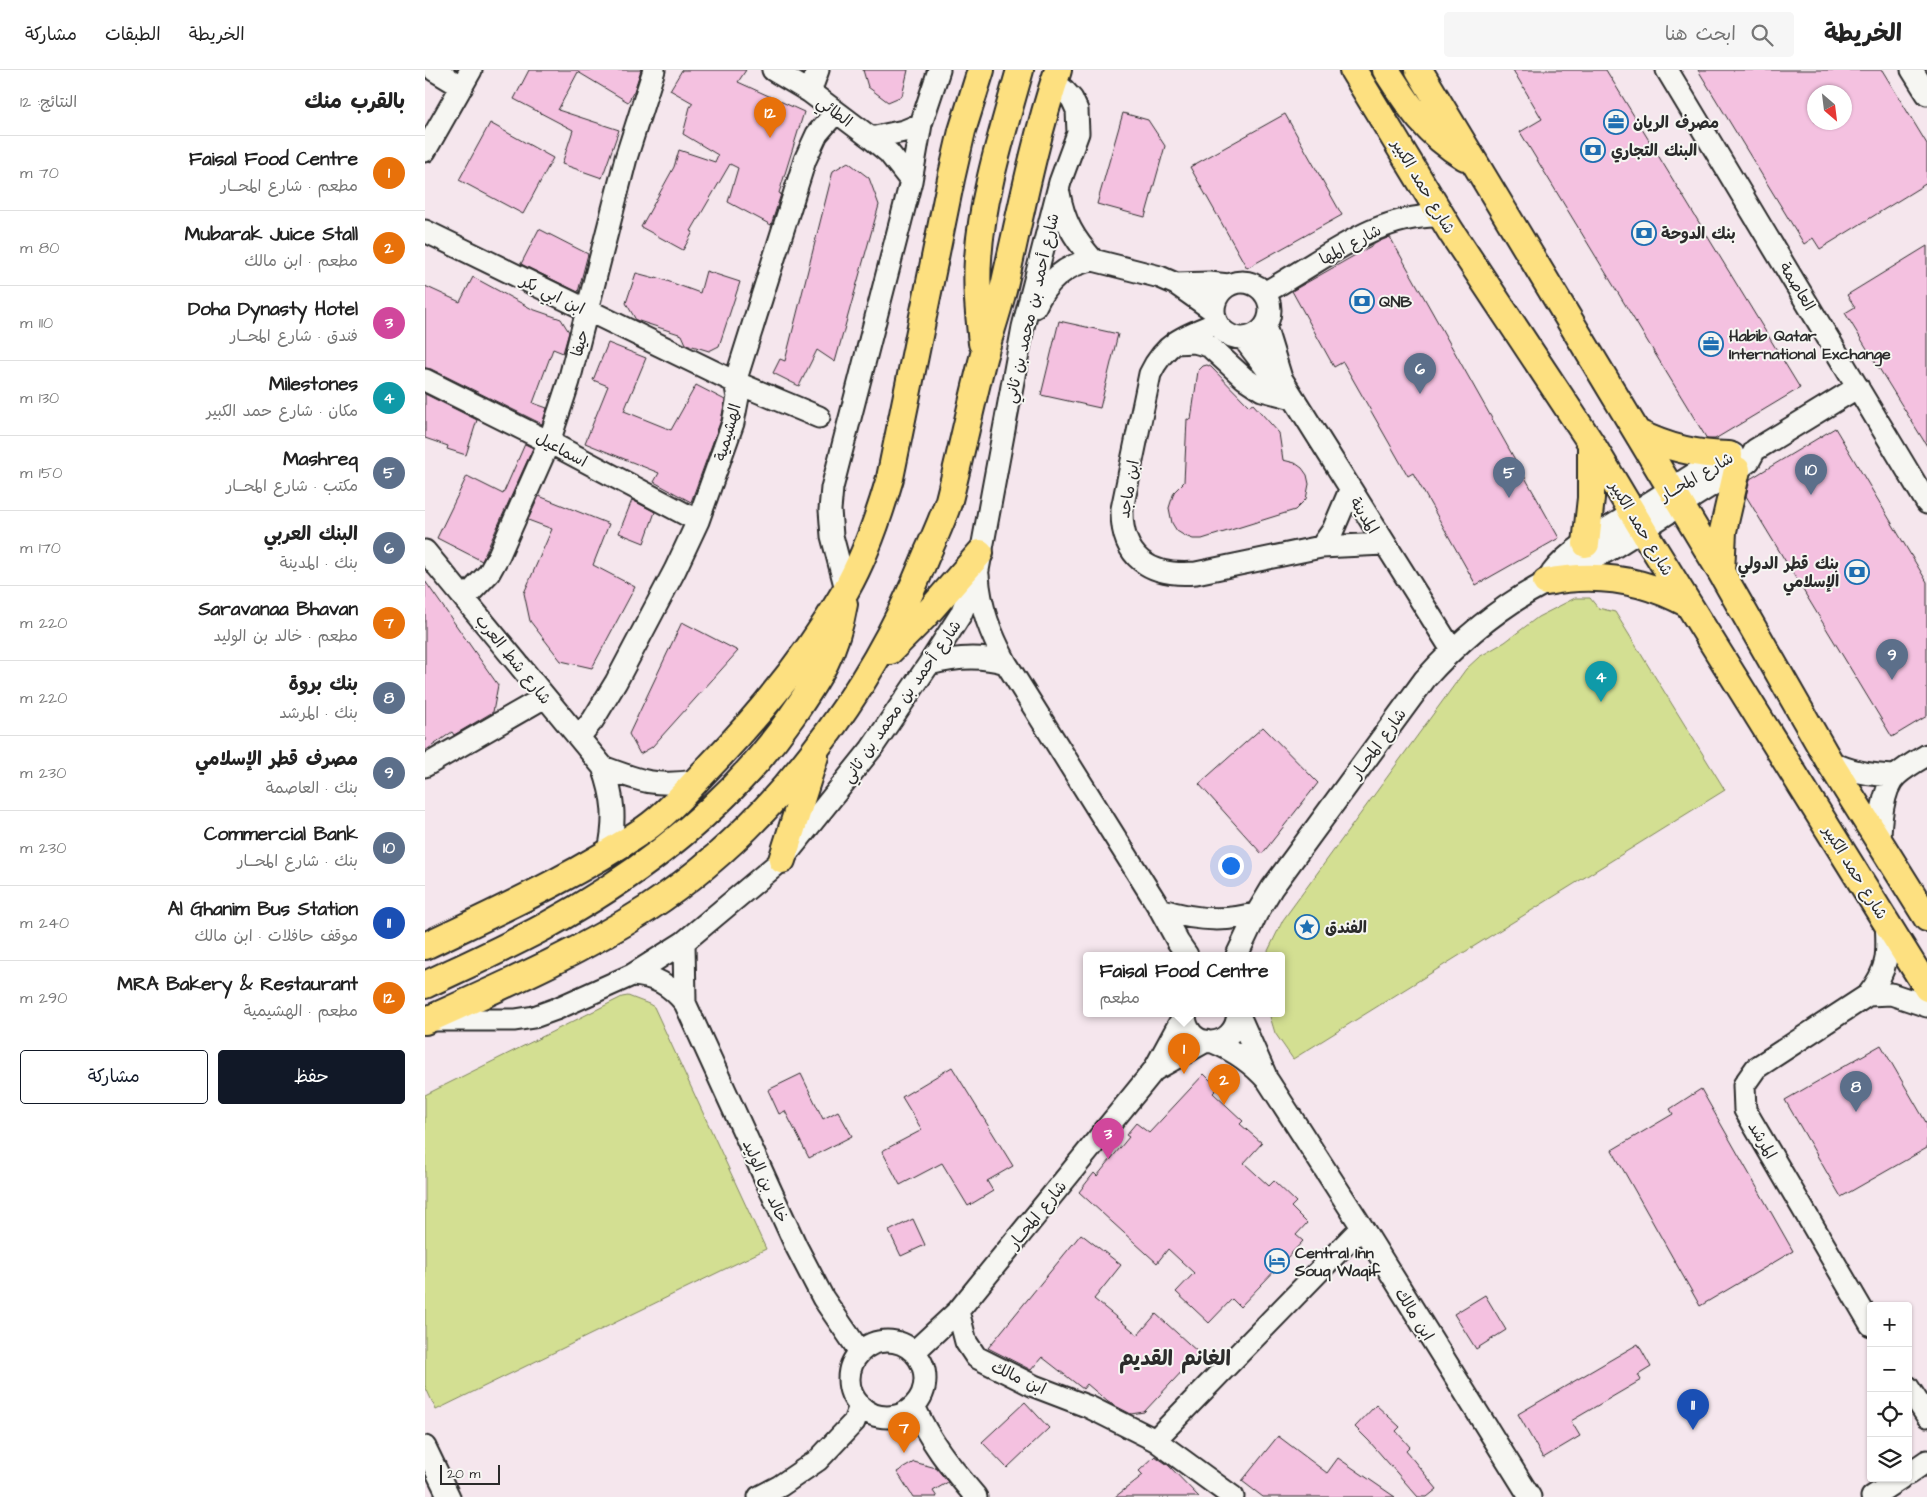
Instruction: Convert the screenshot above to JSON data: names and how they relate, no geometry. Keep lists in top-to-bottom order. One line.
{"streets":{"main road":["شارع حمد الكبير","شارع أحمد بن محمد بن ثاني"],"street":["الطائي","شارع المها","العاصمة","ابن ابي بكر","حيفا","الهشيمية","اسماعيل","شارع المحــار","ابن ماجد","المدينة","شارع شط العرب","المرشد","خالد بن الوليد","ابن مالك"]},"crossings":[["الطائي","الهشيمية"],["شارع حمد الكبير","شارع المها"],["شارع حمد الكبير","شارع المحــار"],["شارع حمد الكبير","المرشد"],["شارع المها","ابن ماجد"],["شارع المها","المدينة"],["العاصمة","شارع المحــار"],["ابن ابي بكر","حيفا"],["ابن ابي بكر","الهشيمية"],["شارع أحمد بن محمد بن ثاني","خالد بن الوليد"],["حيفا","اسماعيل"],["حيفا","شارع شط العرب"],["الهشيمية","اسماعيل"],["الهشيمية","شارع شط العرب"],["شارع المحــار","المدينة"],["شارع المحــار","خالد بن الوليد"],["شارع المحــار","ابن مالك"],["ابن ماجد","المدينة"]],"districts":["الغانم القديم"],"places":{"office":["مصرف الريان","Habib Qatar International Exchange"],"bank":["البنك التجاري","بنك الدوحة","QNB","بنك قطر الدولي الإسلامي"],"place":["الفندق"],"hotel":["Central Inn Souq Waqif"]},"scale_bar":"20 m","north":"bottom right","page":{"header":"الخريطة","search":"ابحث هنا","nav":["الخريطة","الطبقات","مشاركة"],"heading":["بالقرب منك","النتائج: 12"],"pins":["12","6","10","5","9","4","1","2","8","3","11","7"],"list":[{"mark":"1","name":"Faisal Food Centre","note":"مطعم · شارع المحــار","value":"70 m"},{"mark":"2","name":"Mubarak Juice Stall","note":"مطعم · ابن مالك","value":"80 m"},{"mark":"3","name":"Doha Dynasty Hotel","note":"فندق · شارع المحــار","value":"110 m"},{"mark":"4","name":"Milestones","note":"مكان · شارع حمد الكبير","value":"130 m"},{"mark":"5","name":"Mashreq","note":"مكتب · شارع المحــار","value":"150 m"},{"mark":"6","name":"البنك العربي","note":"بنك · المدينة","value":"170 m"},{"mark":"7","name":"Saravanaa Bhavan","note":"مطعم · خالد بن الوليد","value":"220 m"},{"mark":"8","name":"بنك بروة","note":"بنك · المرشد","value":"220 m"},{"mark":"9","name":"مصرف قطر الإسلامي","note":"بنك · العاصمة","value":"230 m"},{"mark":"10","name":"Commercial Bank","note":"بنك · شارع المحــار","value":"230 m"},{"mark":"11","name":"Al Ghanim Bus Station","note":"موقف حافلات · ابن مالك","value":"240 m"},{"mark":"12","name":"MRA Bakery & Restaurant","note":"مطعم · الهشيمية","value":"290 m"}],"popup":["Faisal Food Centre","مطعم"],"buttons":["حفظ","مشاركة"],"map_buttons":["+","−"],"scale":"20 m"}}
